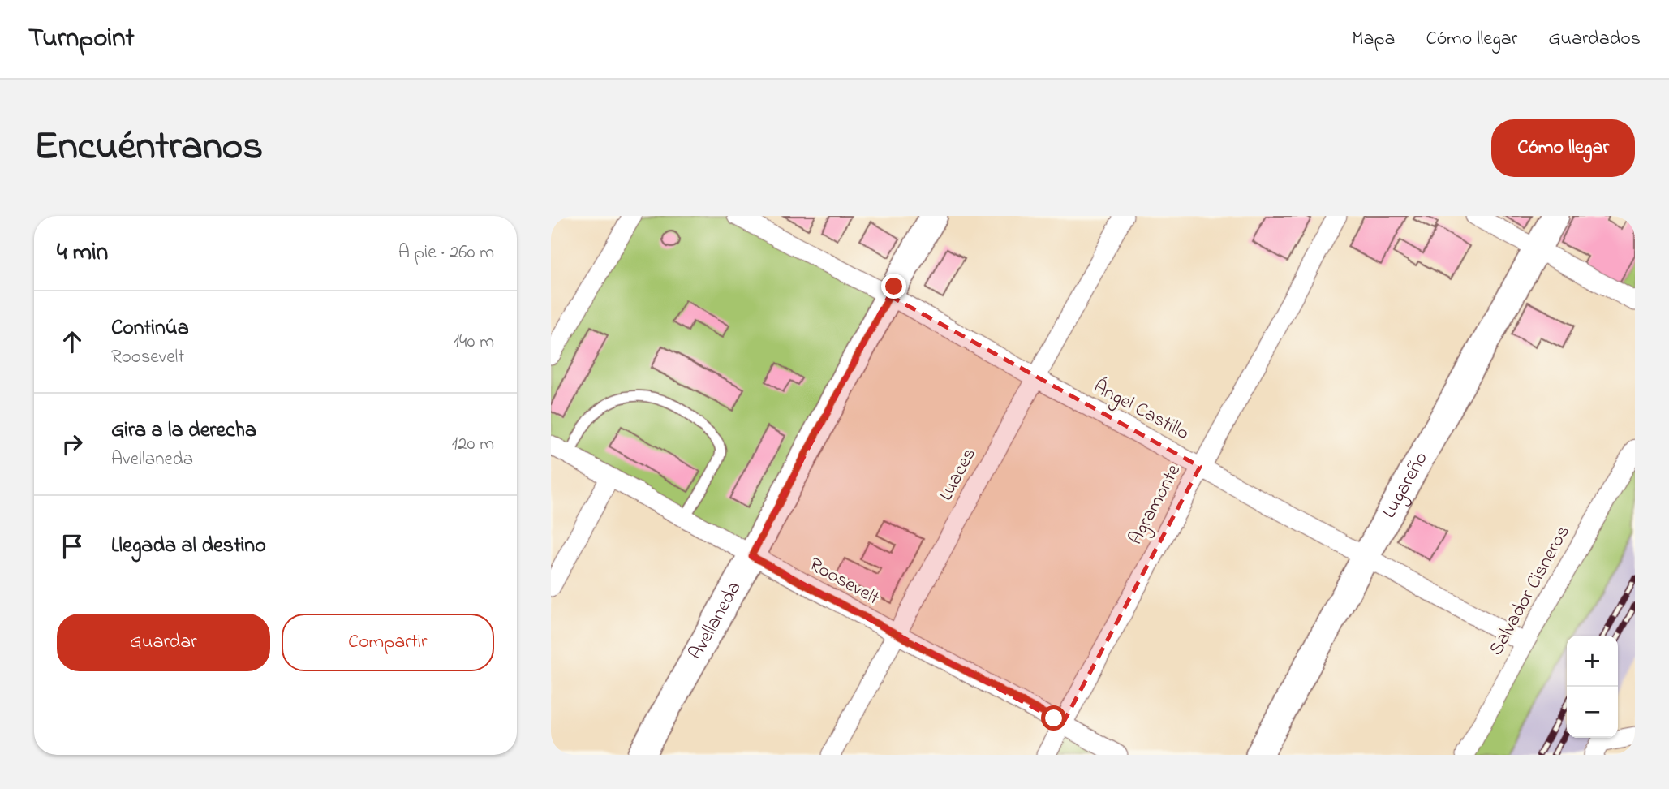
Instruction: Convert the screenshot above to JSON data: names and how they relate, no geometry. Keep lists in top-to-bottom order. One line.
{"streets":{"street":["Ángel Castillo","Luaces","Lugareño","Agramonte","Roosevelt","Salvador Cisneros","Avellaneda"]},"crossings":[["Ángel Castillo","Luaces"],["Ángel Castillo","Lugareño"],["Ángel Castillo","Agramonte"],["Ángel Castillo","Salvador Cisneros"],["Ángel Castillo","Avellaneda"],["Luaces","Roosevelt"],["Agramonte","Roosevelt"],["Roosevelt","Avellaneda"]],"page":{"header":"Turnpoint","nav":["Mapa","Cómo llegar","Guardados"],"title":"Encuéntranos","buttons":["Cómo llegar",["Guardar","Compartir"]],"heading":["4 min","A pie · 260 m"],"list":[["Continúa","Roosevelt","140 m"],["Gira a la derecha","Avellaneda","120 m"],"Llegada al destino"],"map_buttons":["+","−"]}}
